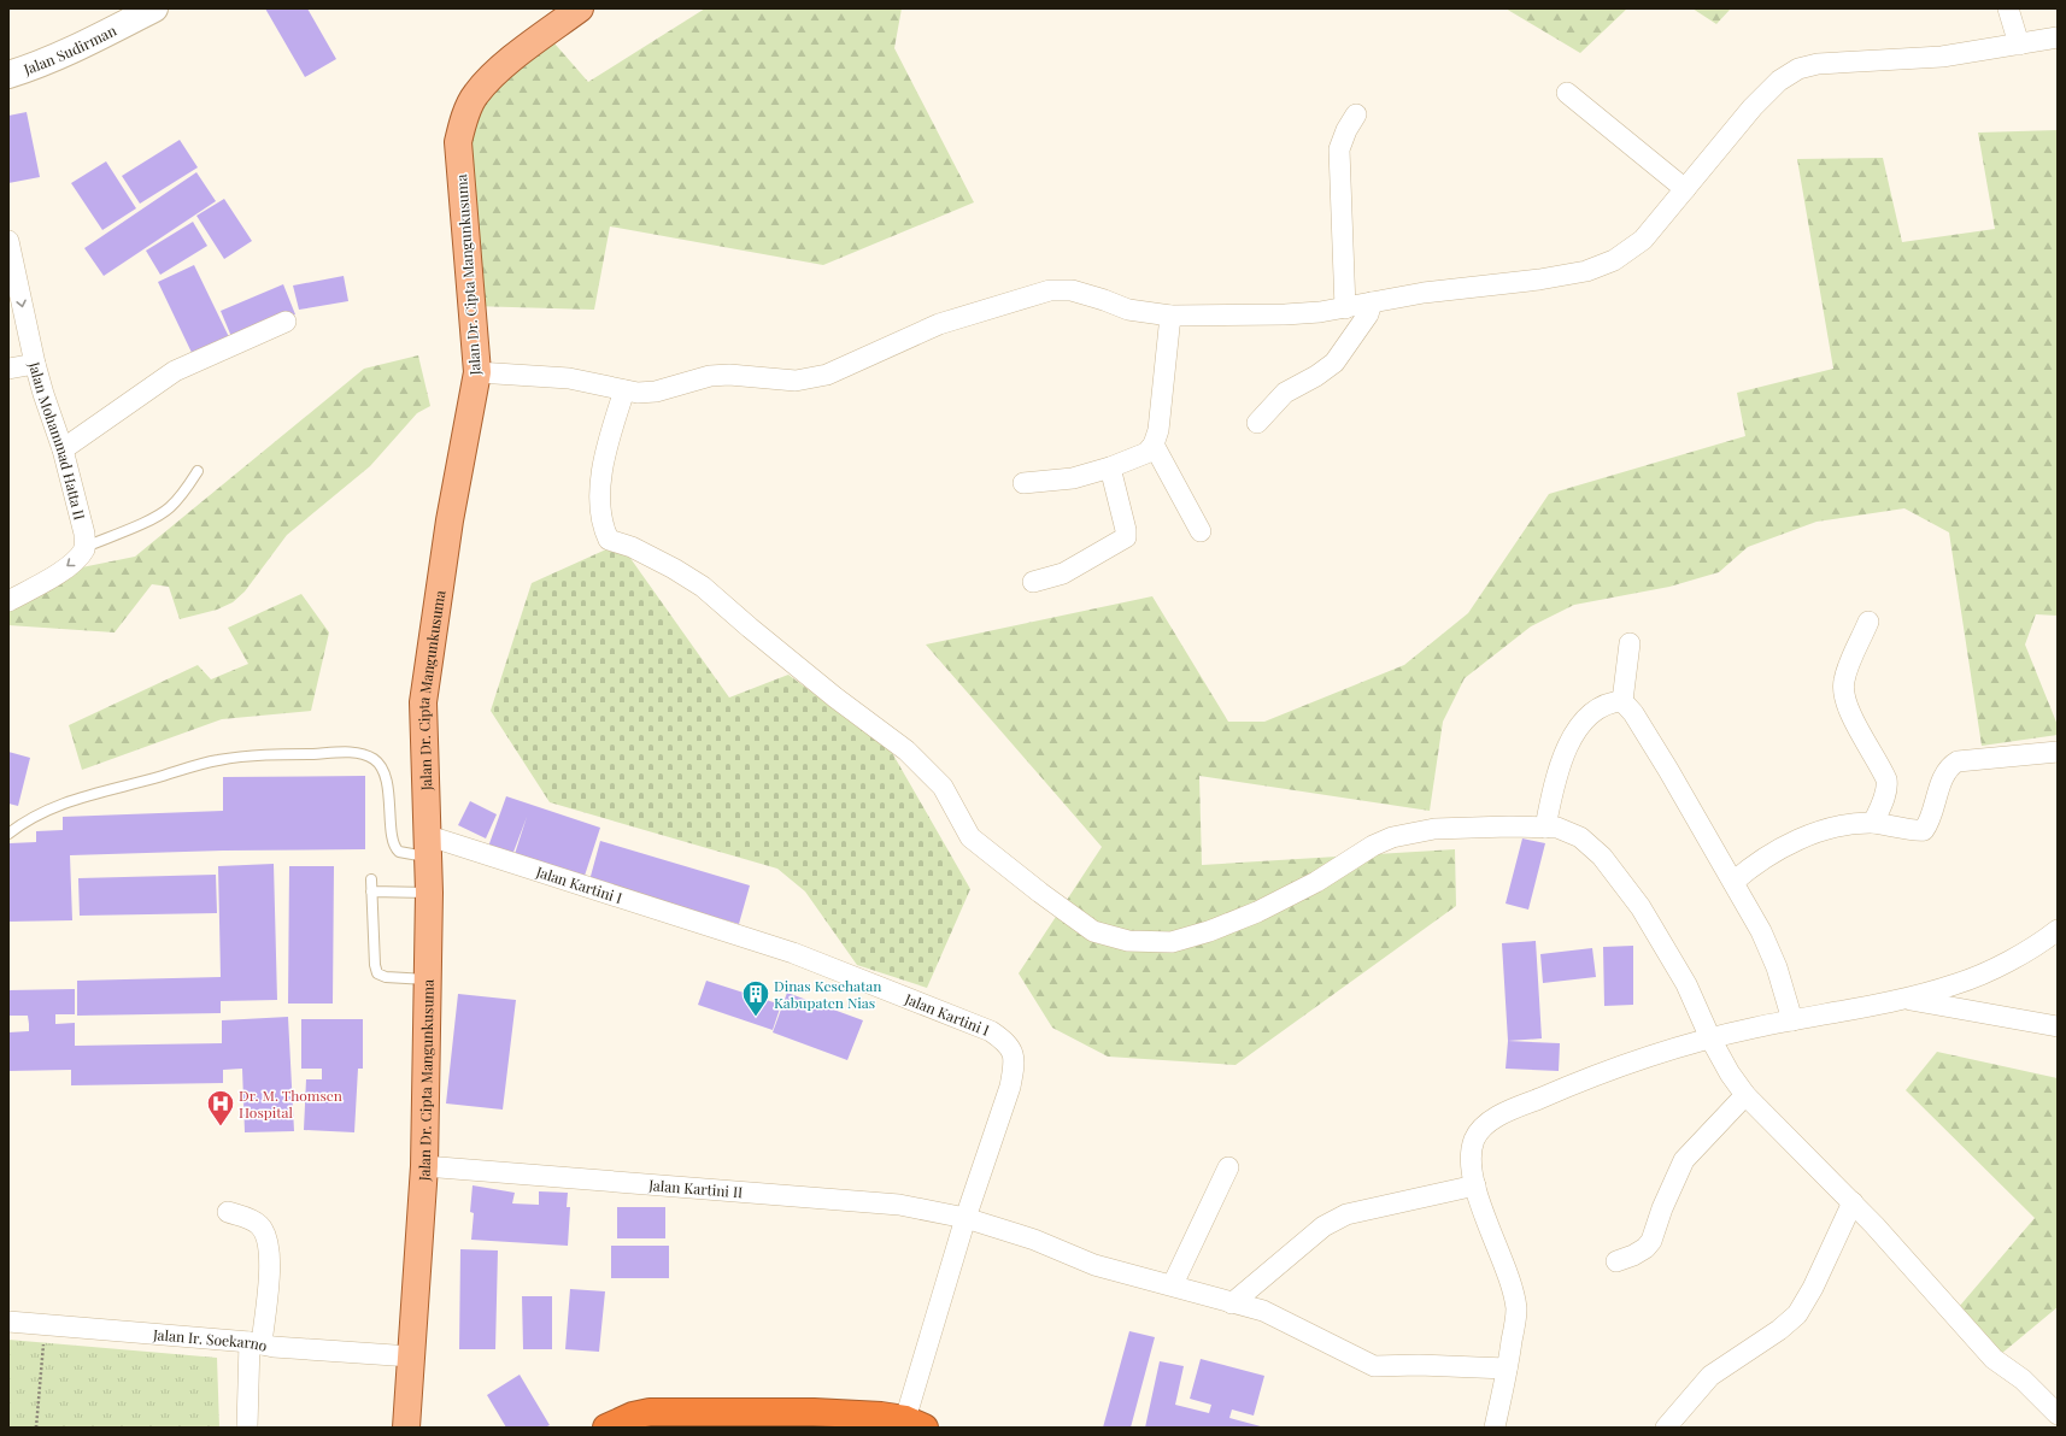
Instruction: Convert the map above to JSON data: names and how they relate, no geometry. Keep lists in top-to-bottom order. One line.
{"streets":{"main road":["Jalan Dr. Cipta Mangunkusuma"],"street":["Jalan Sudirman","Jalan Mohammad Hatta II","Jalan Kartini I","Jalan Kartini II","Jalan Ir. Soekarno"]},"crossings":[["Jalan Dr. Cipta Mangunkusuma","Jalan Kartini I"],["Jalan Dr. Cipta Mangunkusuma","Jalan Kartini II"],["Jalan Dr. Cipta Mangunkusuma","Jalan Ir. Soekarno"],["Jalan Kartini I","Jalan Kartini II"]],"one_way":["Jalan Mohammad Hatta II"],"places":{"building":["Dinas Kesehatan Kabupaten Nias"],"hospital":["Dr. M. Thomsen Hospital"]}}
